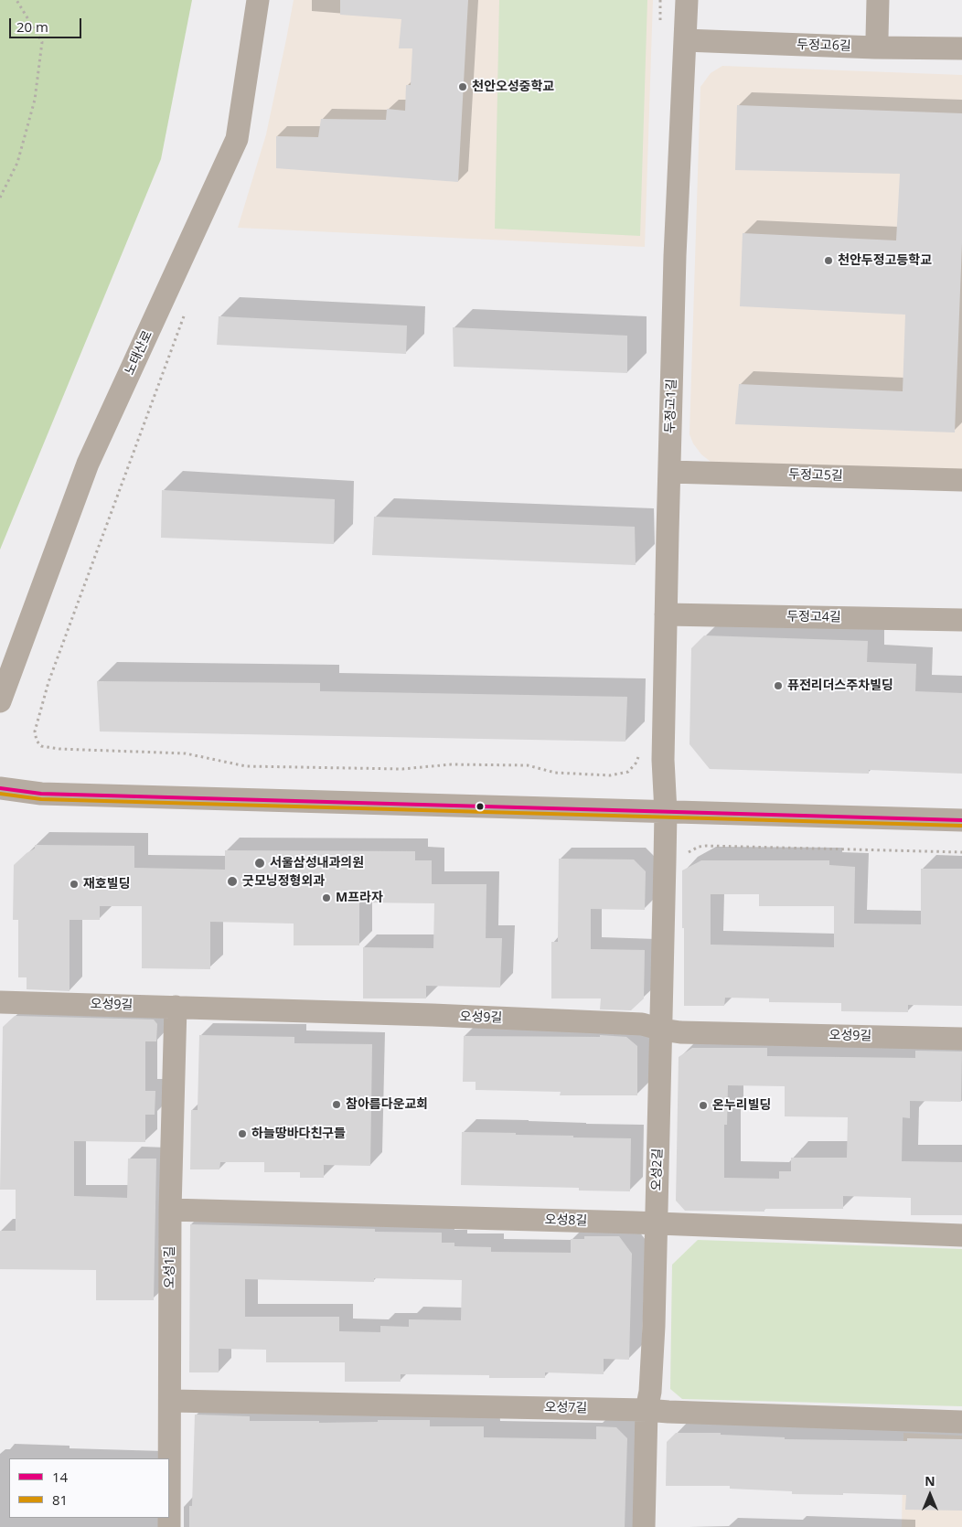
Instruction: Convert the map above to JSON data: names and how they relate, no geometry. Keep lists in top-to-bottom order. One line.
{"streets":{"street":["두정고6길","노태산로","두정고1길","두정고5길","두정고4길","오성9길","오성2길","오성8길","오성1길","오성7길"]},"crossings":[["두정고6길","두정고1길"],["두정고1길","두정고5길"],["두정고1길","두정고4길"],["두정고1길","오성2길"],["오성9길","오성2길"],["오성9길","오성1길"],["오성2길","오성8길"],["오성2길","오성7길"],["오성8길","오성1길"],["오성1길","오성7길"]],"places":["천안오성중학교","천안두정고등학교","퓨전리더스주차빌딩","서울삼성내과의원","굿모닝정형외과","재호빌딩","M프라자","참아름다운교회","온누리빌딩","하늘땅바다친구들"],"lines":["transit line 14","transit line 81"],"legend":["14","81"],"scale_bar":"20 m","north":"top"}
